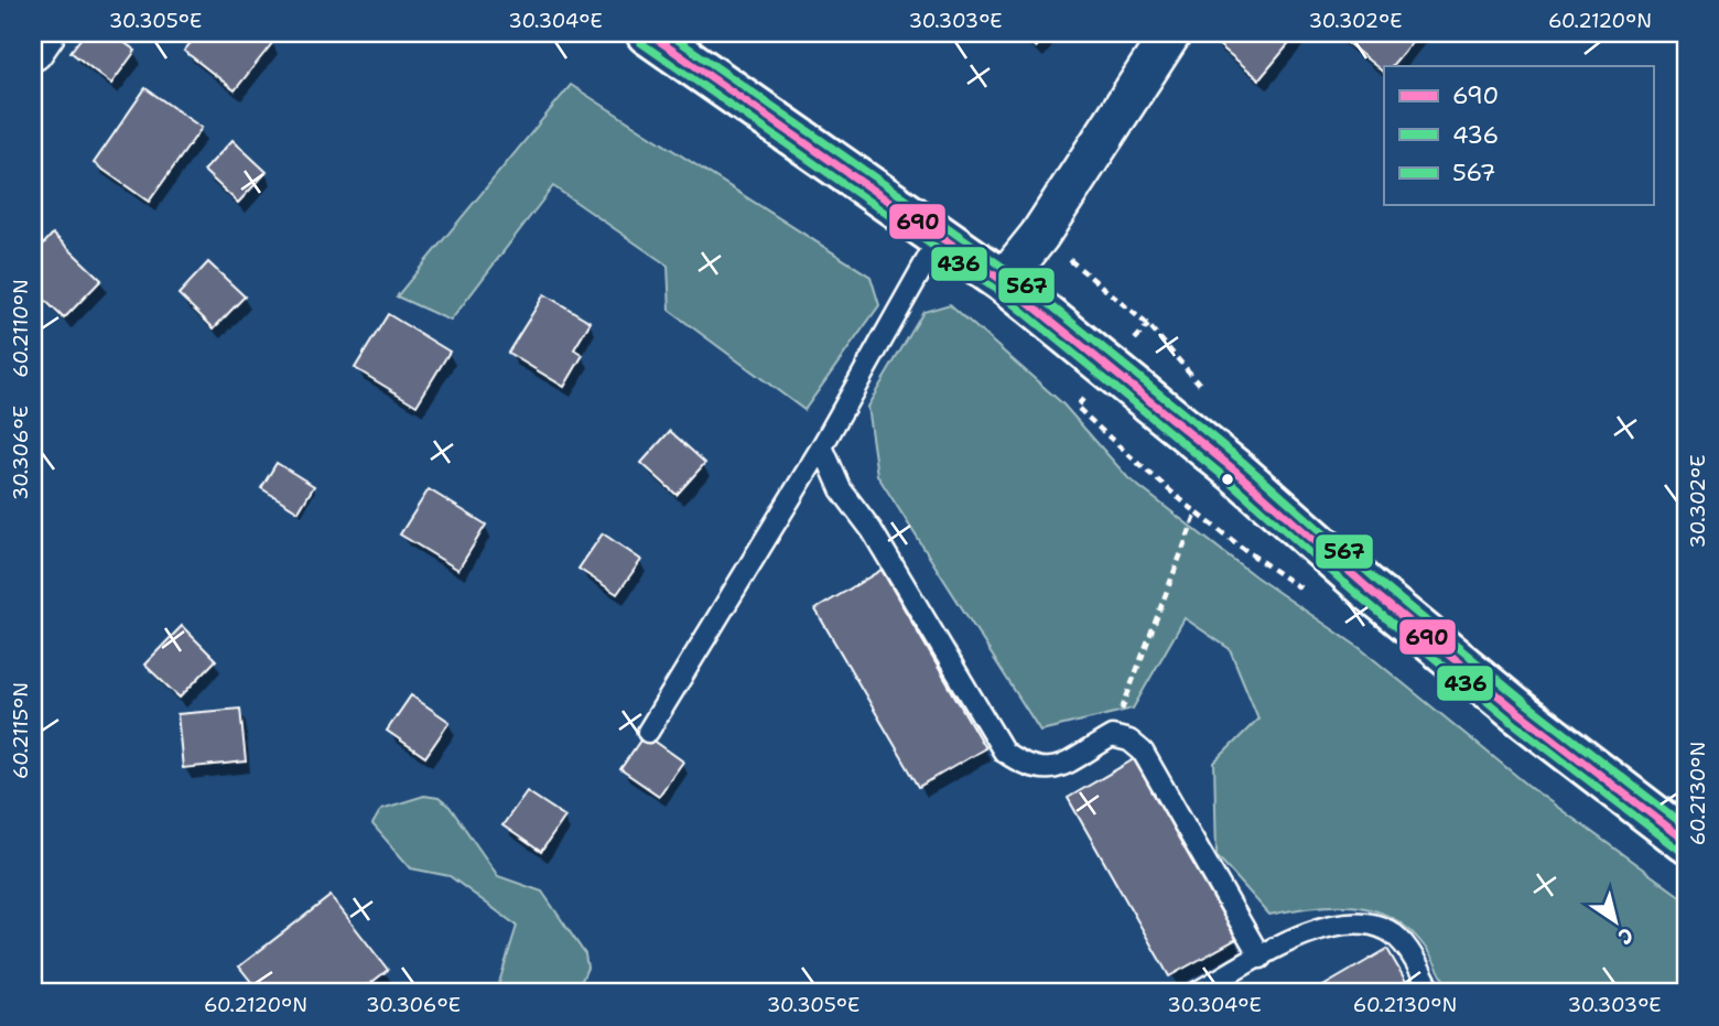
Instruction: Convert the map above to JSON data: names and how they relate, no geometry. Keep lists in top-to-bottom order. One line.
{"lines":["transit line 690","transit line 567","transit line 436"],"legend":["690","436","567"],"north":"bottom right","coordinates":["30.305°E","30.304°E","30.303°E","30.302°E","60.2120°N","60.2110°N","30.306°E","60.2115°N","60.2130°N"]}
